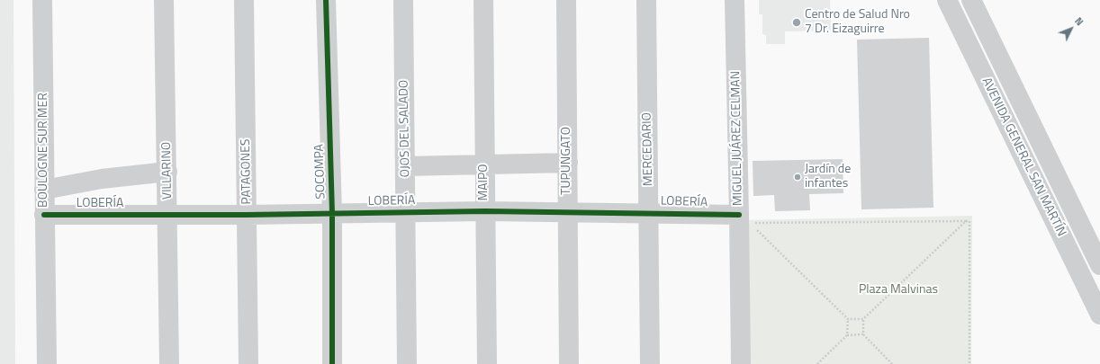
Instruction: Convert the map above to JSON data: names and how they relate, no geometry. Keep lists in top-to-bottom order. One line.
{"streets":{"street":["OJOS DEL SALADO","MIGUEL JUÁREZ CELMAN","MERCEDARIO","BOULOGNE SUR MER","AVENIDA GENERAL SAN MARTÍN","TUPUNGATO","VILLARINO","PATAGONES","SOCOMPA","MAIPO","LOBERÍA"]},"crossings":[["OJOS DEL SALADO","LOBERÍA"],["MIGUEL JUÁREZ CELMAN","LOBERÍA"],["MERCEDARIO","LOBERÍA"],["BOULOGNE SUR MER","LOBERÍA"],["TUPUNGATO","LOBERÍA"],["VILLARINO","LOBERÍA"],["PATAGONES","LOBERÍA"],["SOCOMPA","LOBERÍA"],["MAIPO","LOBERÍA"]],"parks":["Plaza Malvinas"],"places":["Centro de Salud Nro 7 Dr. Eizaguirre","Jardín de infantes"],"north":"top right"}
